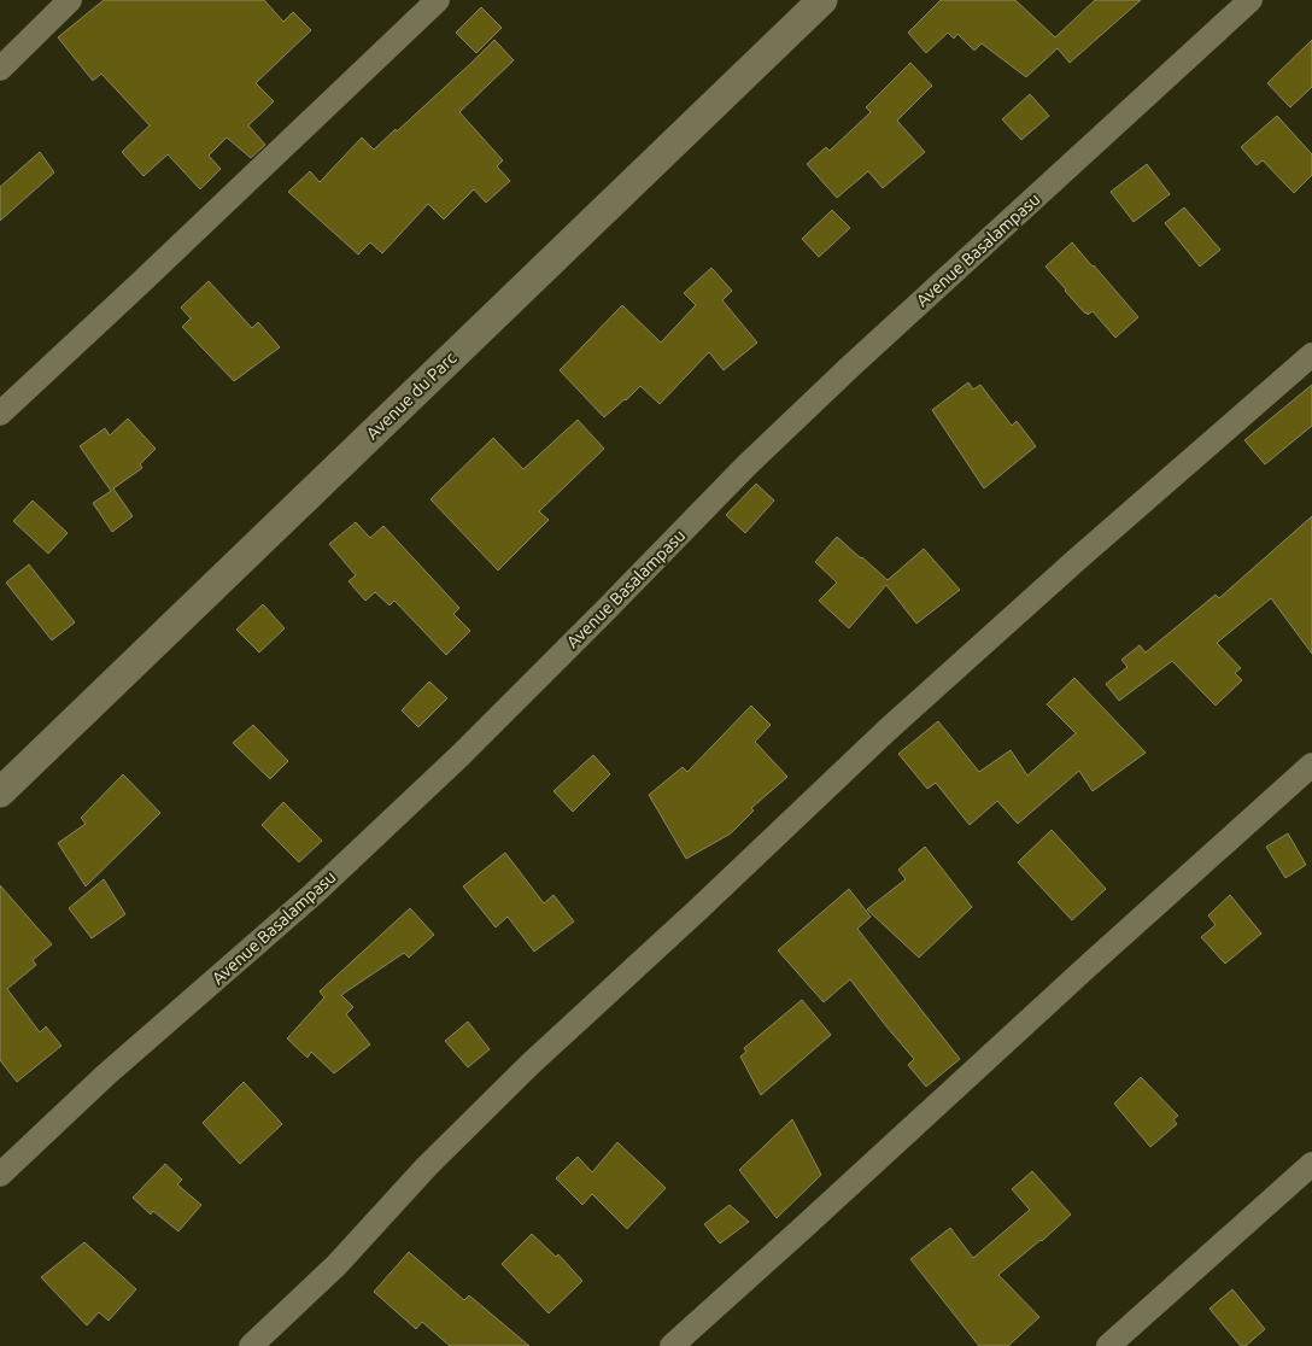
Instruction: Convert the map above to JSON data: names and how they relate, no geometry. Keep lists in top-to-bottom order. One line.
{"streets":{"street":["Avenue Basalampasu","Avenue du Parc"]}}
